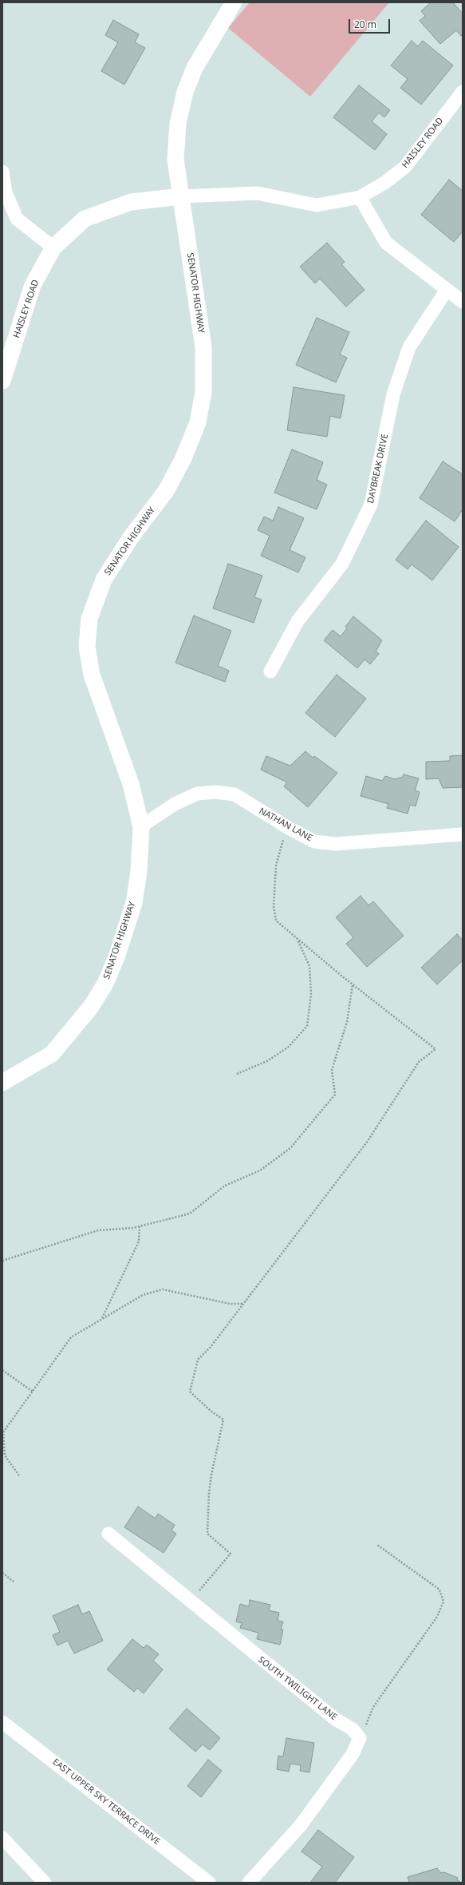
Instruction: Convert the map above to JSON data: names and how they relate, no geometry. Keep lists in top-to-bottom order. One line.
{"streets":{"street":["HAISLEY ROAD","SENATOR HIGHWAY","DAYBREAK DRIVE","NATHAN LANE","SOUTH TWILIGHT LANE","EAST UPPER SKY TERRACE DRIVE"]},"crossings":[["HAISLEY ROAD","SENATOR HIGHWAY"],["SENATOR HIGHWAY","NATHAN LANE"]],"scale_bar":"20 m"}
